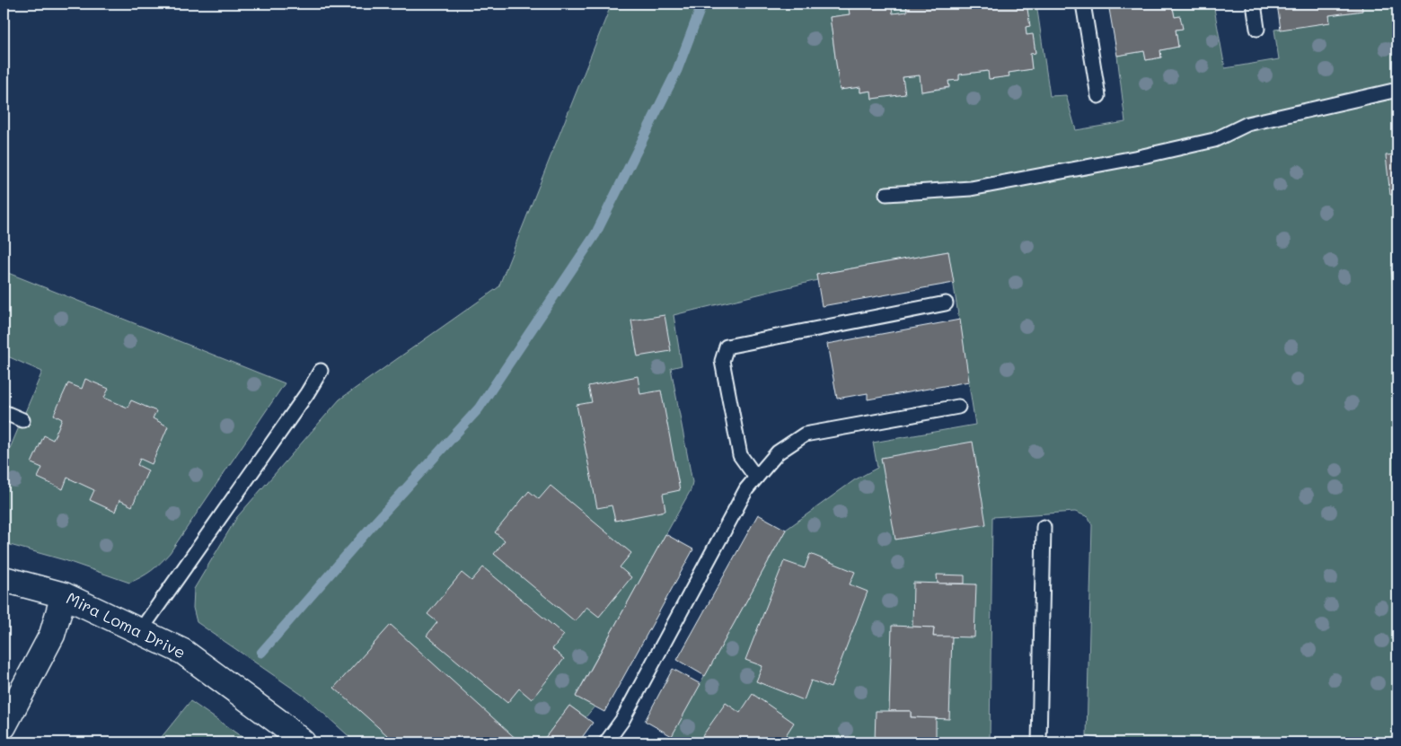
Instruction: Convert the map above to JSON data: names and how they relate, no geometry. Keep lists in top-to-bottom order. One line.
{"streets":{"street":["Mira Loma Drive"]}}
